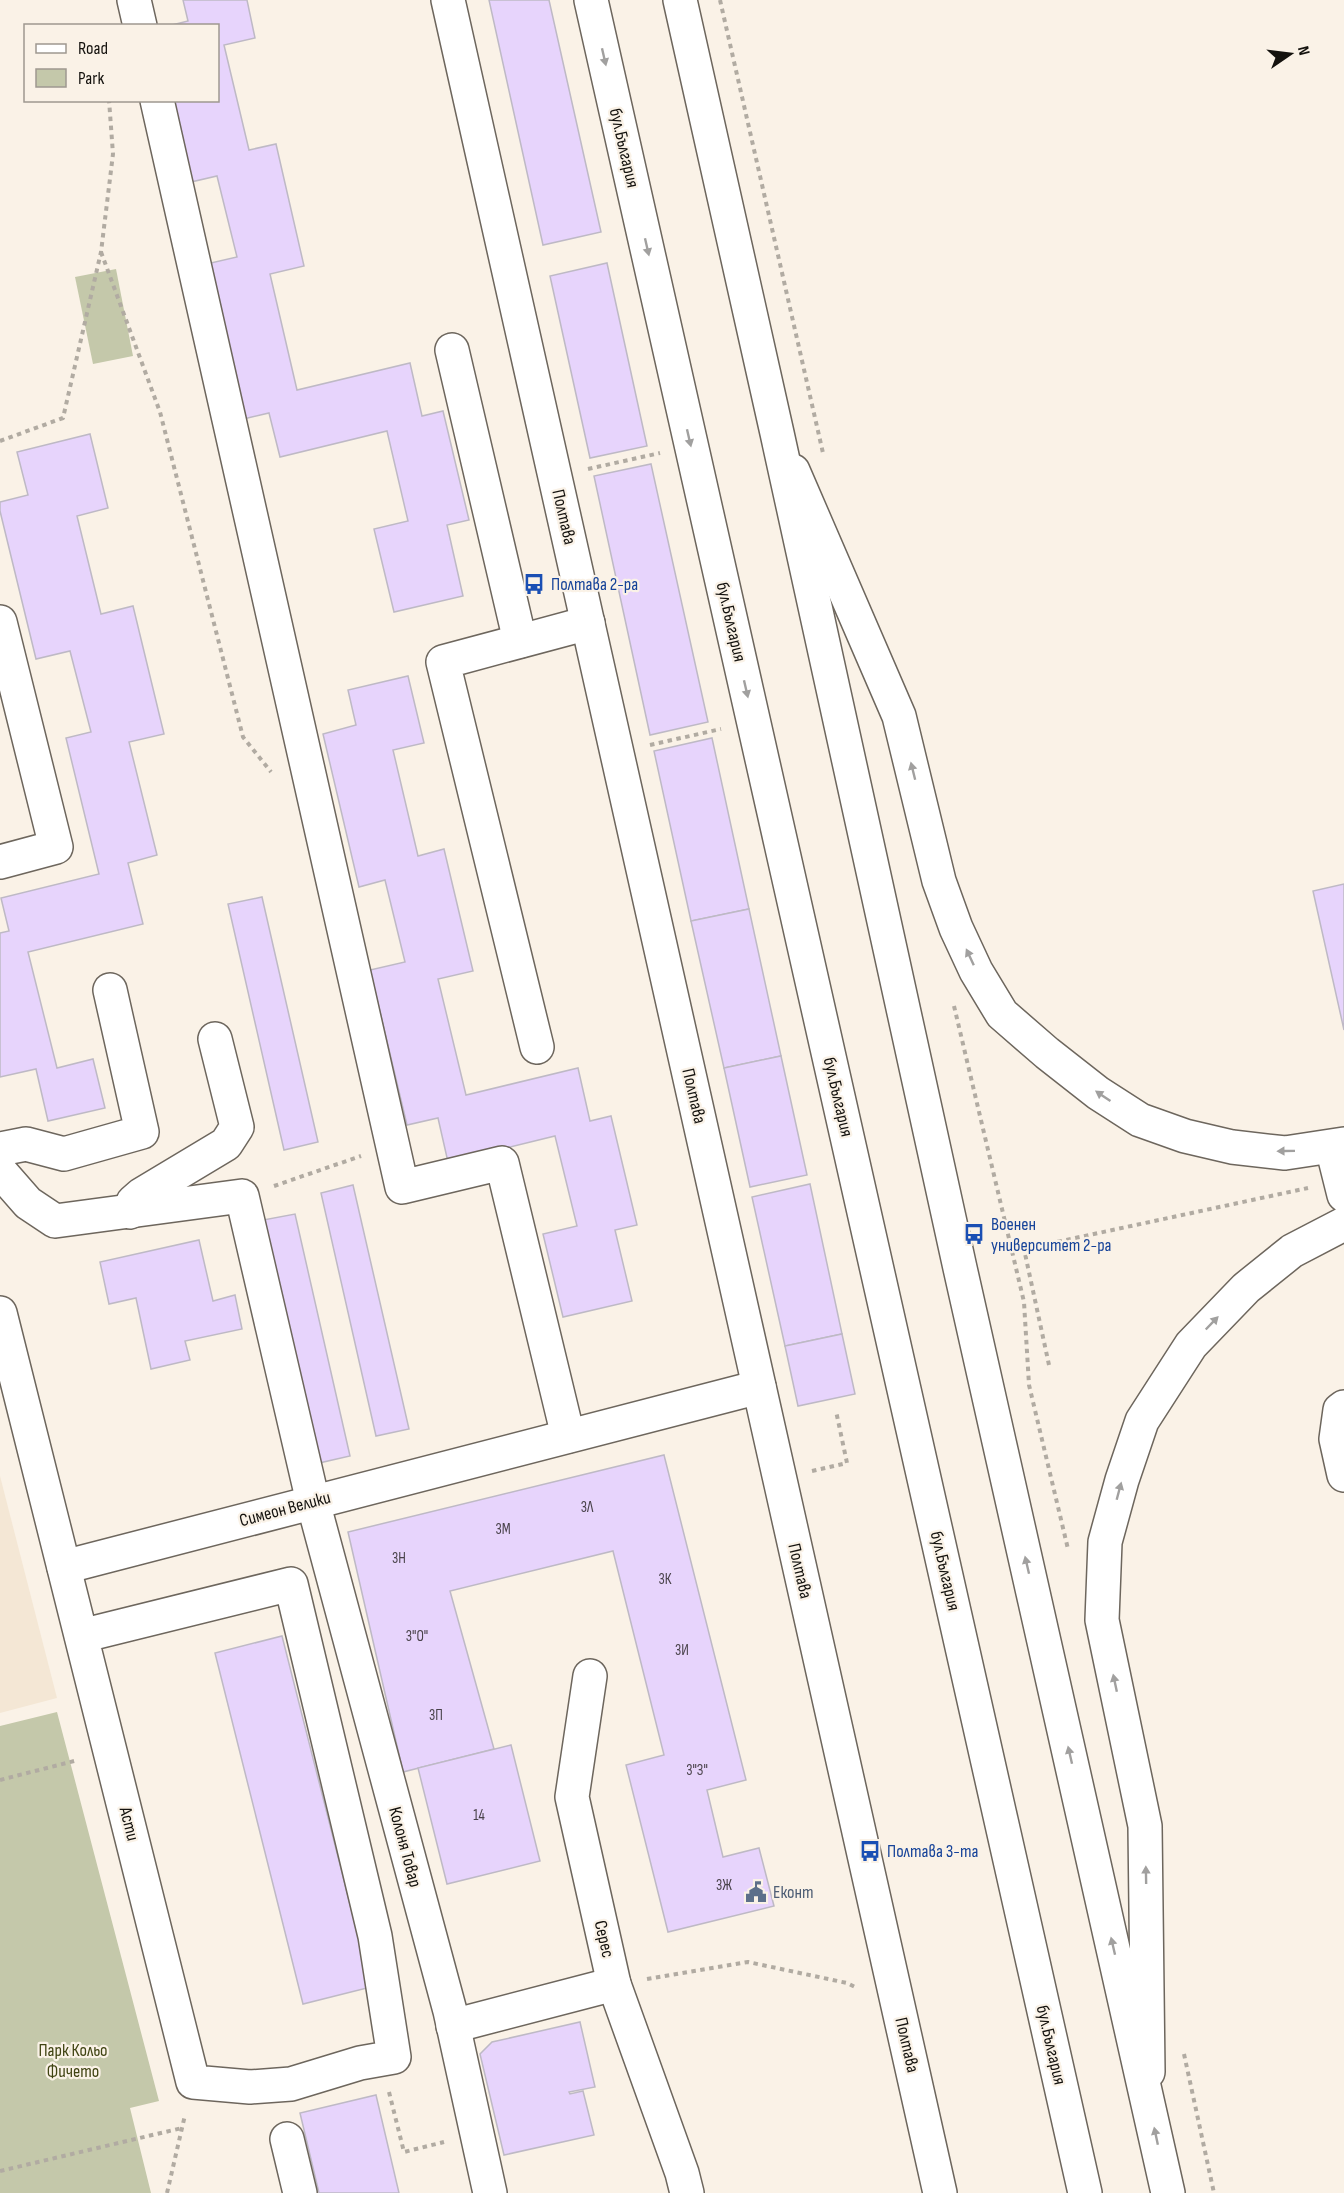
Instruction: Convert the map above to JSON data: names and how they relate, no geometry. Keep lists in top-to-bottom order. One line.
{"streets":{"street":["бул.България","Полтава","Симеон Велики","Асти","Колоня Товар","Серес"]},"crossings":[["Полтава","Симеон Велики"],["Симеон Велики","Асти"],["Симеон Велики","Колоня Товар"]],"parks":["Парк Кольо Фичето"],"places":{"bus stop":["Полтава 2-ра","Военен университет 2-ра","Полтава 3-та"],"public building":["Еконт"]},"house_numbers":["3Л","3М","3Н","3К","3\"О\"","3И","3П","3\"З\"","14","3Ж"],"legend":["Road","Park"],"north":"right"}
